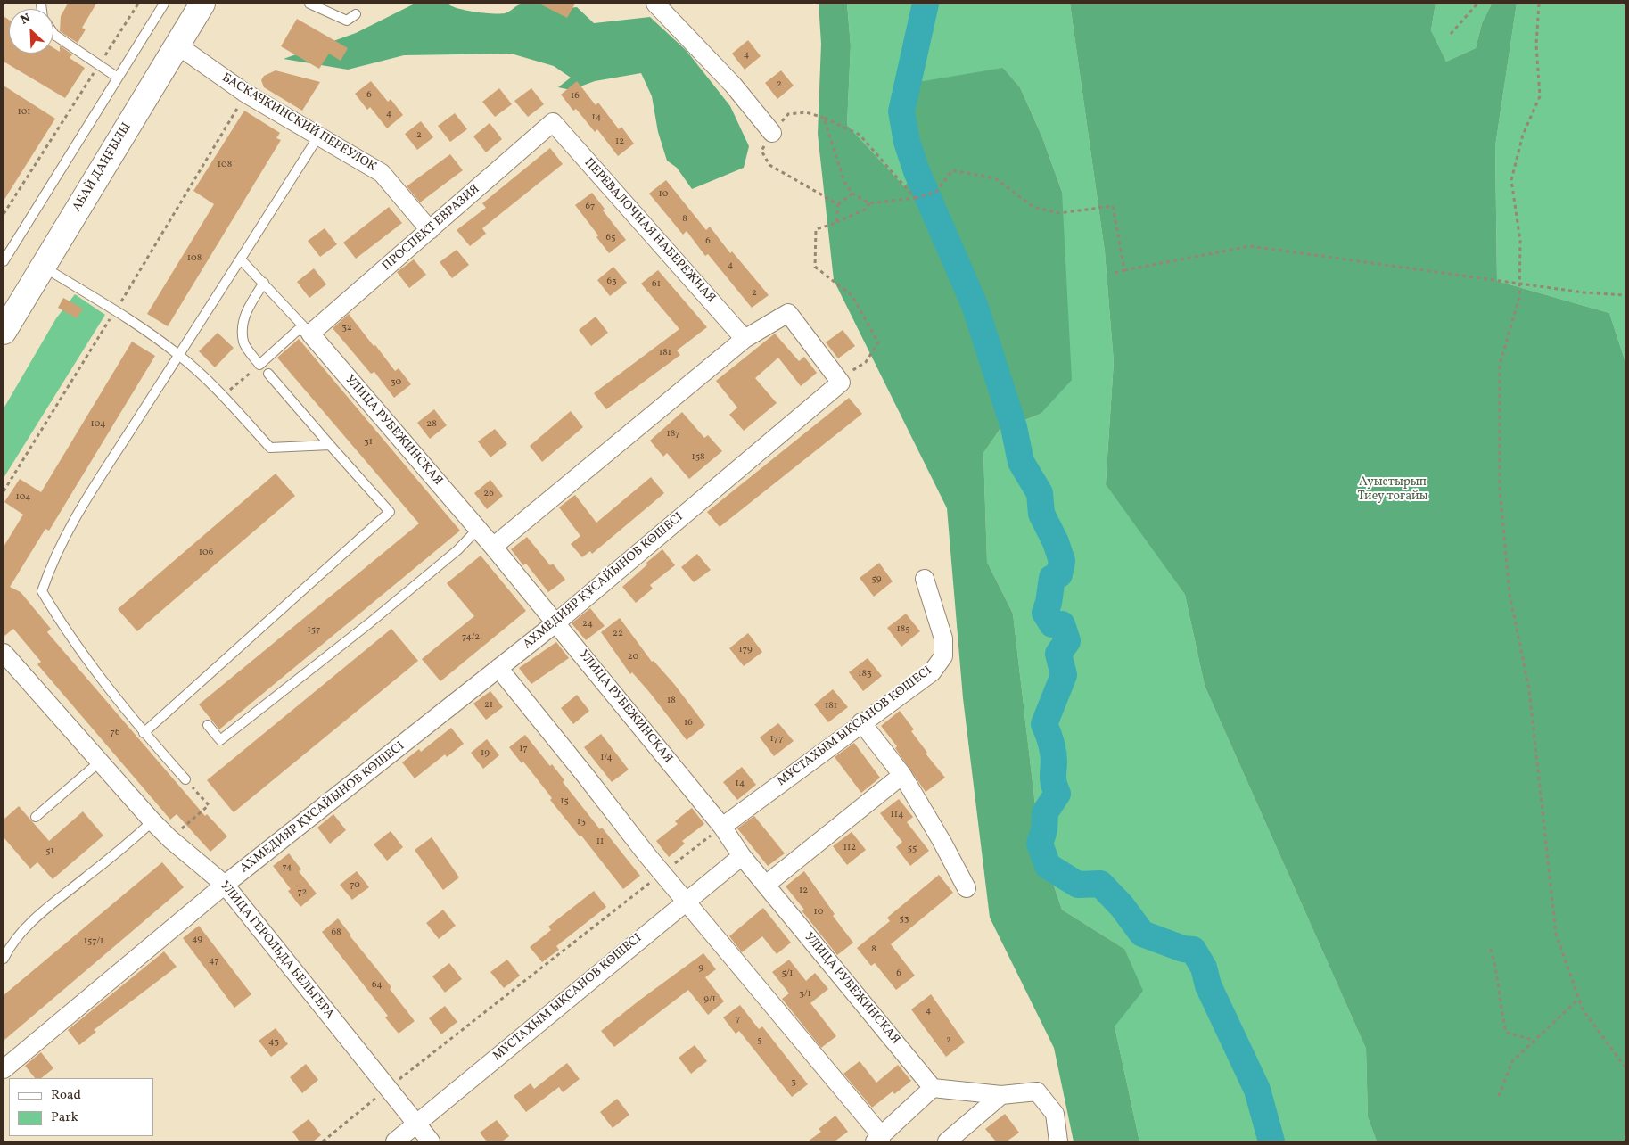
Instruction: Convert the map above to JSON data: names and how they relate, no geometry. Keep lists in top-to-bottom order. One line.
{"streets":{"main road":["АБАЙ ДАҢҒЫЛЫ"],"street":["БАСКАЧКИНСКИЙ ПЕРЕУЛОК","ПРОСПЕКТ ЕВРАЗИЯ","ПЕРЕВАЛОЧНАЯ НАБЕРЕЖНАЯ","УЛИЦА РУБЕЖИНСКАЯ","АХМЕДИЯР ҚҰСАЙЫНОВ КӨШЕСІ","МҰСТАХЫМ ЫҚСАНОВ КӨШЕСІ","УЛИЦА ГЕРОЛЬДА БЕЛЬГЕРА"]},"crossings":[["БАСКАЧКИНСКИЙ ПЕРЕУЛОК","АБАЙ ДАҢҒЫЛЫ"],["БАСКАЧКИНСКИЙ ПЕРЕУЛОК","ПРОСПЕКТ ЕВРАЗИЯ"],["ПРОСПЕКТ ЕВРАЗИЯ","ПЕРЕВАЛОЧНАЯ НАБЕРЕЖНАЯ"],["ПРОСПЕКТ ЕВРАЗИЯ","УЛИЦА РУБЕЖИНСКАЯ"],["УЛИЦА РУБЕЖИНСКАЯ","АХМЕДИЯР ҚҰСАЙЫНОВ КӨШЕСІ"],["УЛИЦА РУБЕЖИНСКАЯ","МҰСТАХЫМ ЫҚСАНОВ КӨШЕСІ"],["АХМЕДИЯР ҚҰСАЙЫНОВ КӨШЕСІ","УЛИЦА ГЕРОЛЬДА БЕЛЬГЕРА"],["МҰСТАХЫМ ЫҚСАНОВ КӨШЕСІ","УЛИЦА ГЕРОЛЬДА БЕЛЬГЕРА"]],"parks":["Ауыстырып Тиеу тоғайы"],"house_numbers":["4","2","6","16","101","4","14","2","12","108","10","67","8","65","6","108","4","63","61","2","32","181","30","104","28","187","31","158","26","104","106","59","24","185","157","22","74/2","179","20","183","18","21","181","16","76","177","17","19","1/4","14","15","114","13","11","112","55","51","74","70","12","72","10","53","68","49","157/1","8","47","9","5/1","6","64","3/1","9/1","4","7","5","2","43","3"],"legend":["Road","Park"],"north":"top left"}
